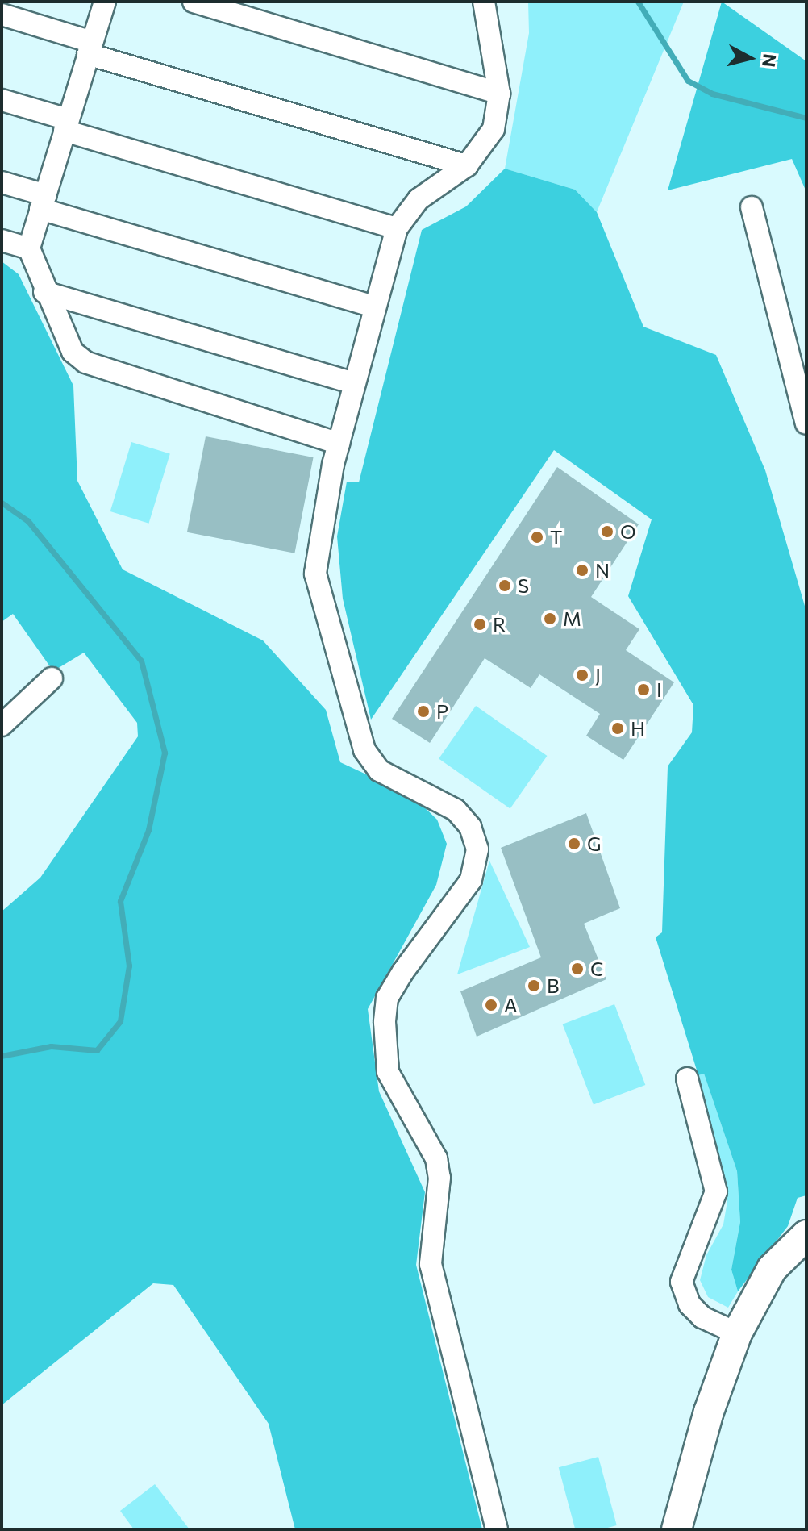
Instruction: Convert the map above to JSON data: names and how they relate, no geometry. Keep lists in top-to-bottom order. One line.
{"places":["O","T","N","S","M","R","J","I","P","H","G","C","B","A"],"north":"right"}
